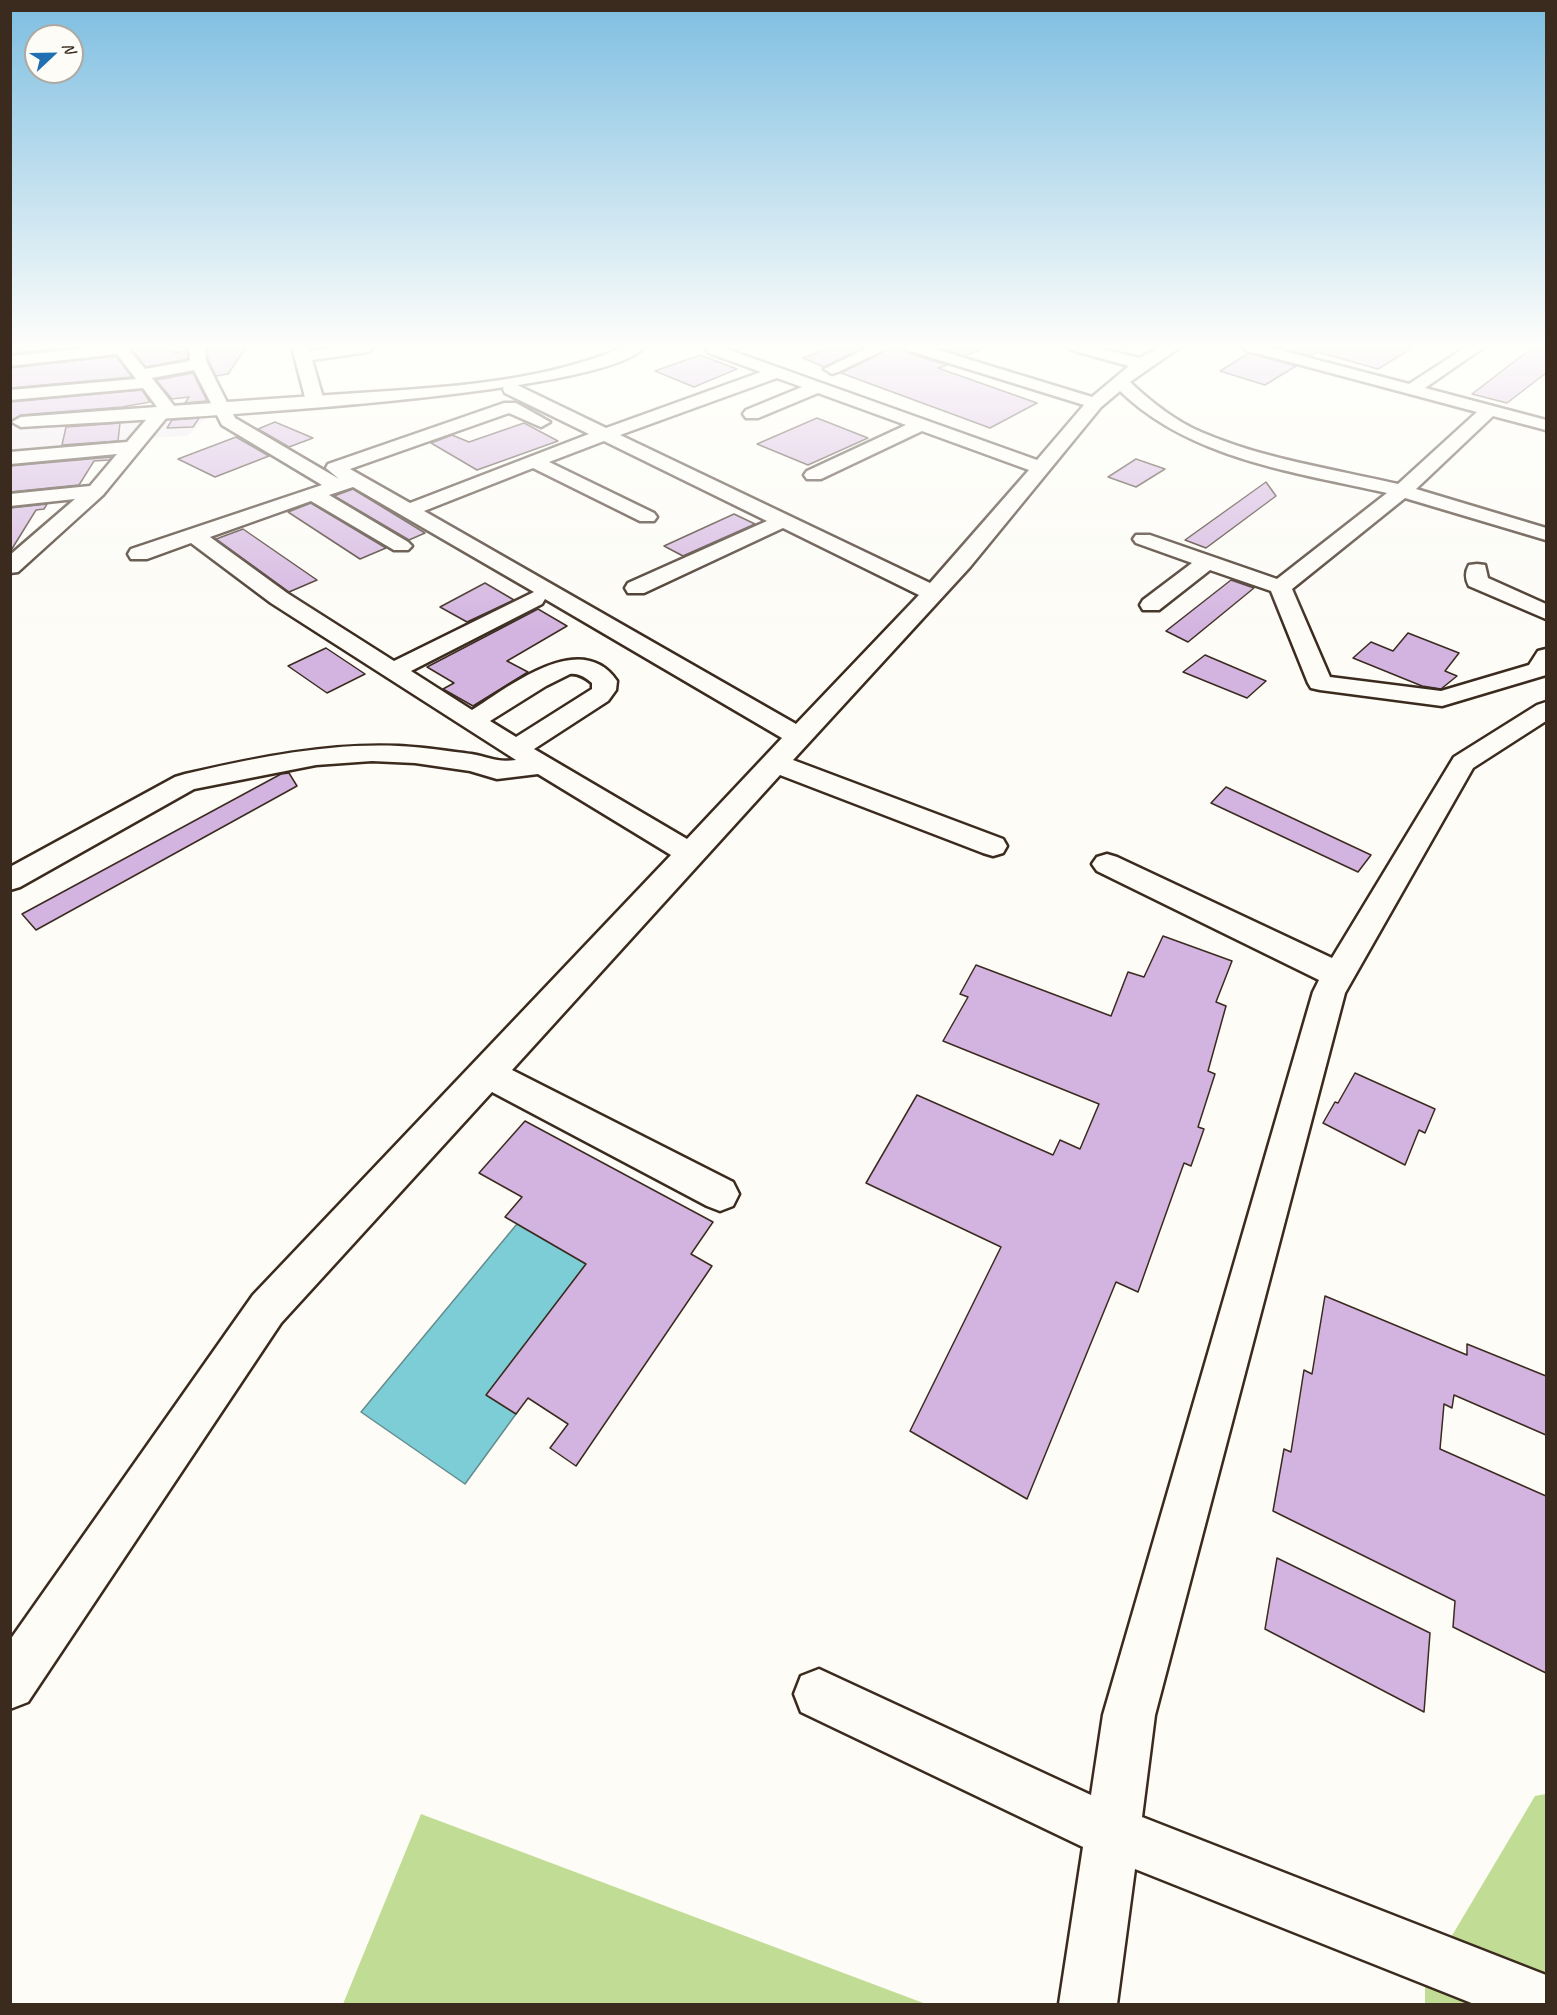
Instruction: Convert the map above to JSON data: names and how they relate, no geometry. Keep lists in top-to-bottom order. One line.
{"north":"right"}
